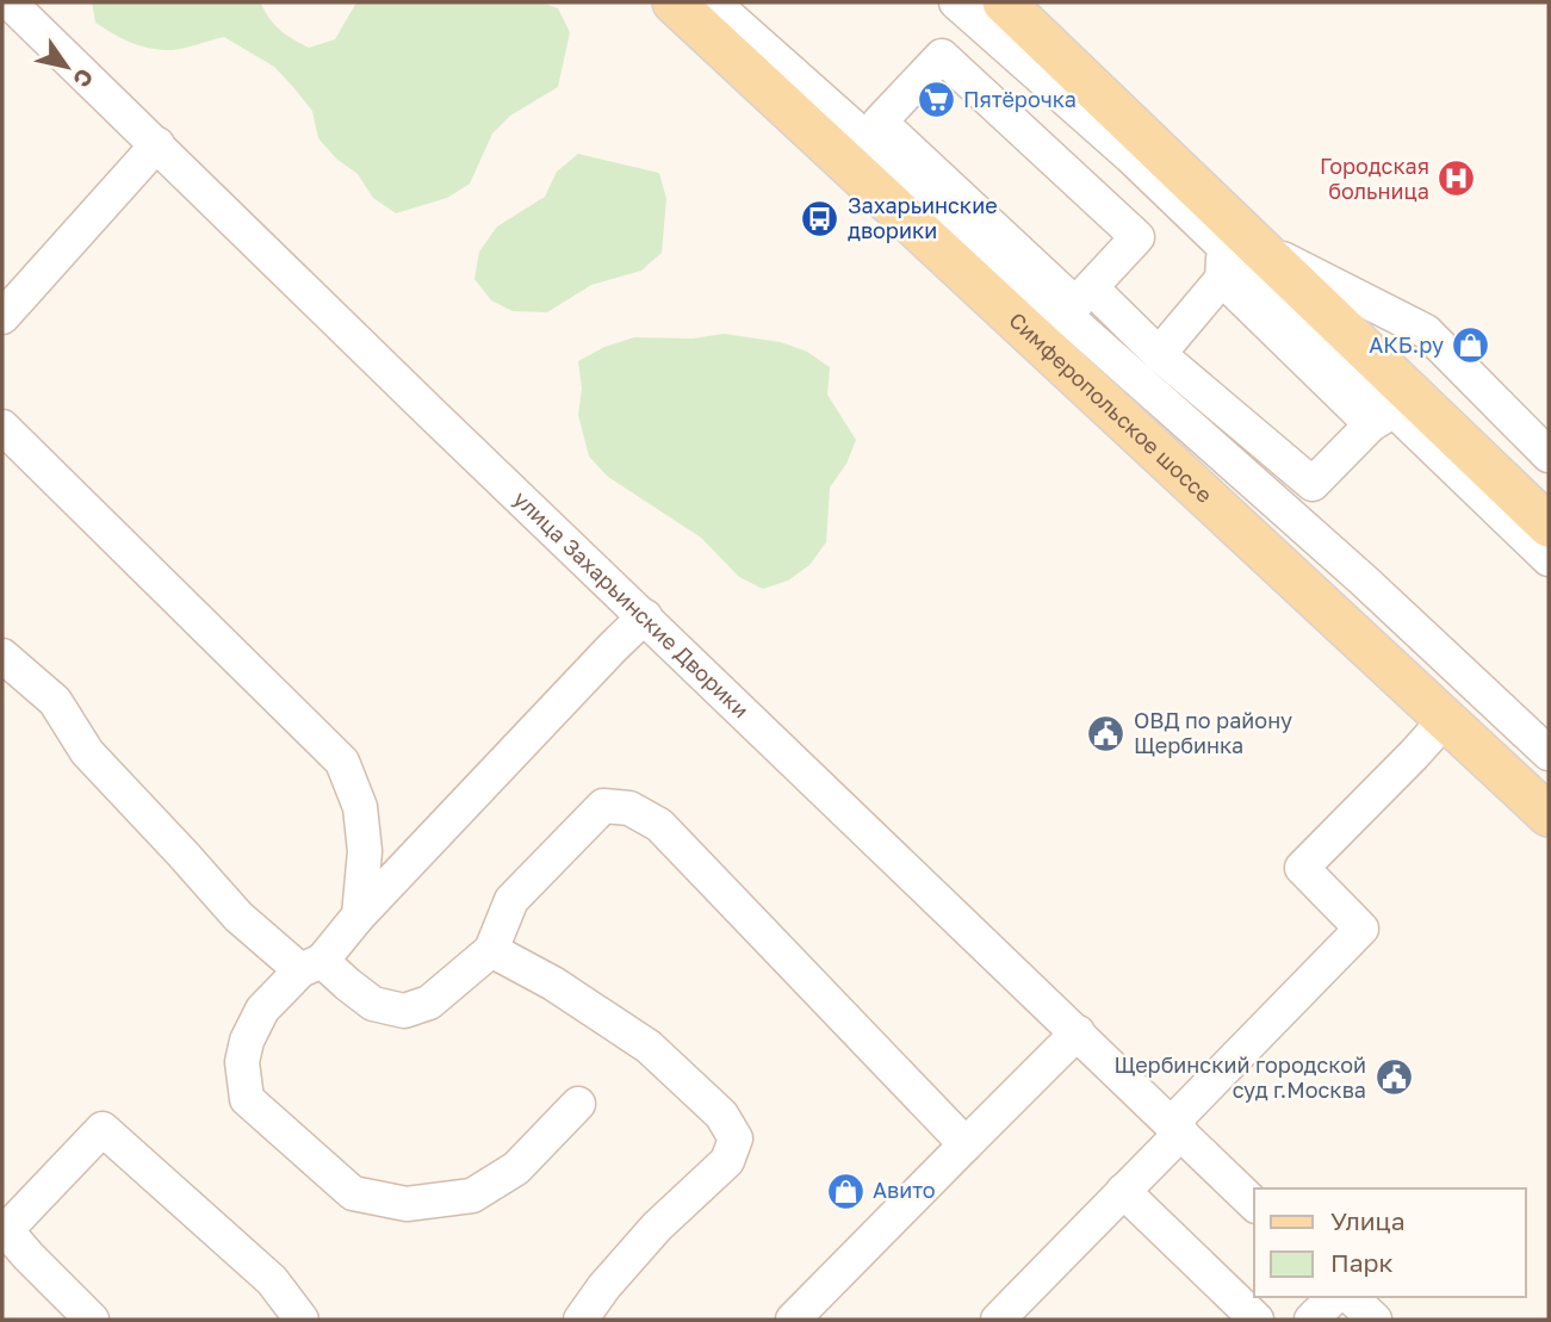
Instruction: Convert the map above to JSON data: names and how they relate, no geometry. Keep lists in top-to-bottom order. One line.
{"streets":{"main road":["Симферопольское шоссе"],"street":["улица Захарьинские Дворики"]},"places":{"supermarket":["Пятёрочка"],"hospital":["Городская больница"],"bus stop":["Захарьинские дворики"],"shop":["АКБ.ру","Авито"],"public building":["ОВД по району Щербинка","Щербинский городской суд г.Москва"]},"legend":["Улица","Парк"],"north":"bottom right"}
